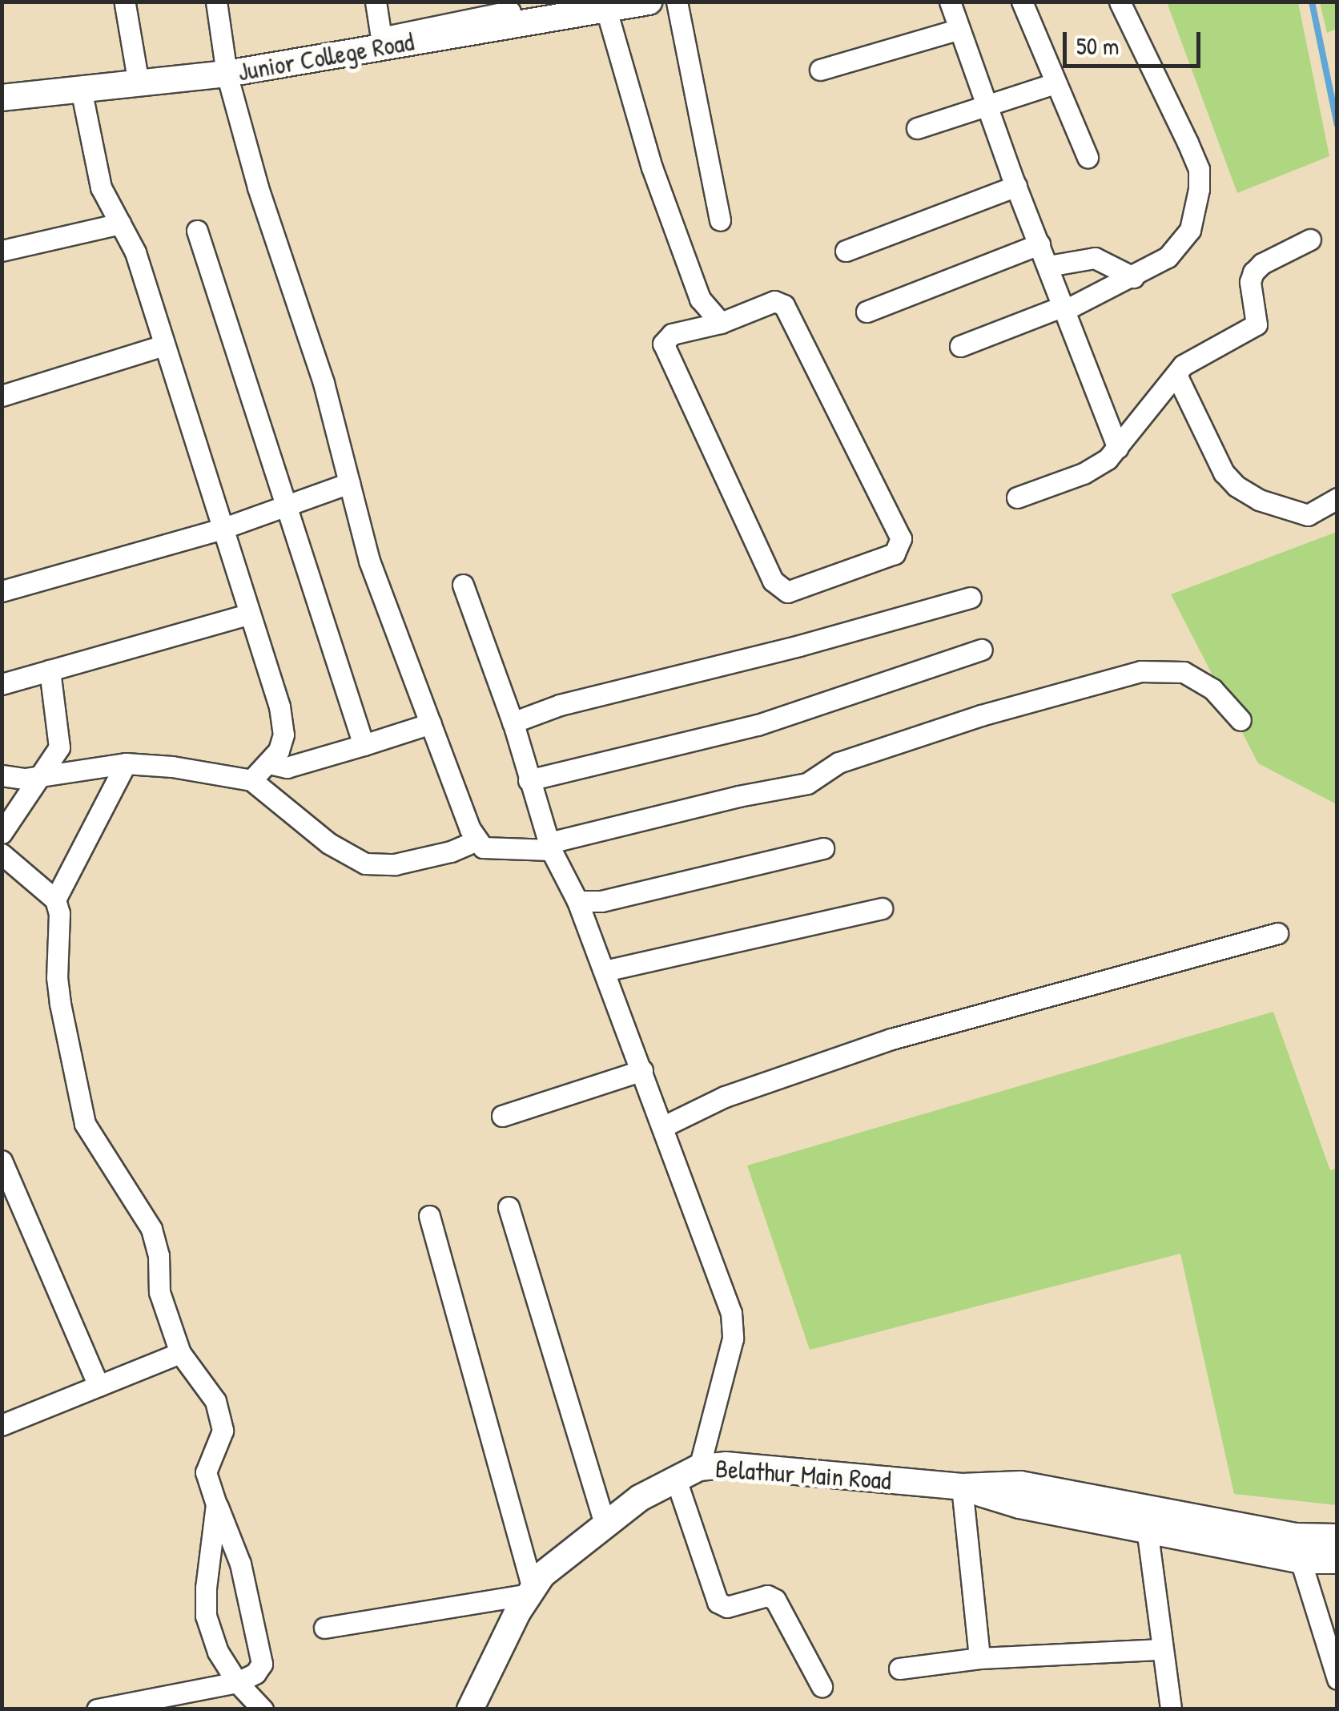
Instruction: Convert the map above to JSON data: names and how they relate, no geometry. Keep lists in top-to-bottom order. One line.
{"streets":{"street":["Junior College Road","Belathur Main Road"]},"scale_bar":"50 m"}
